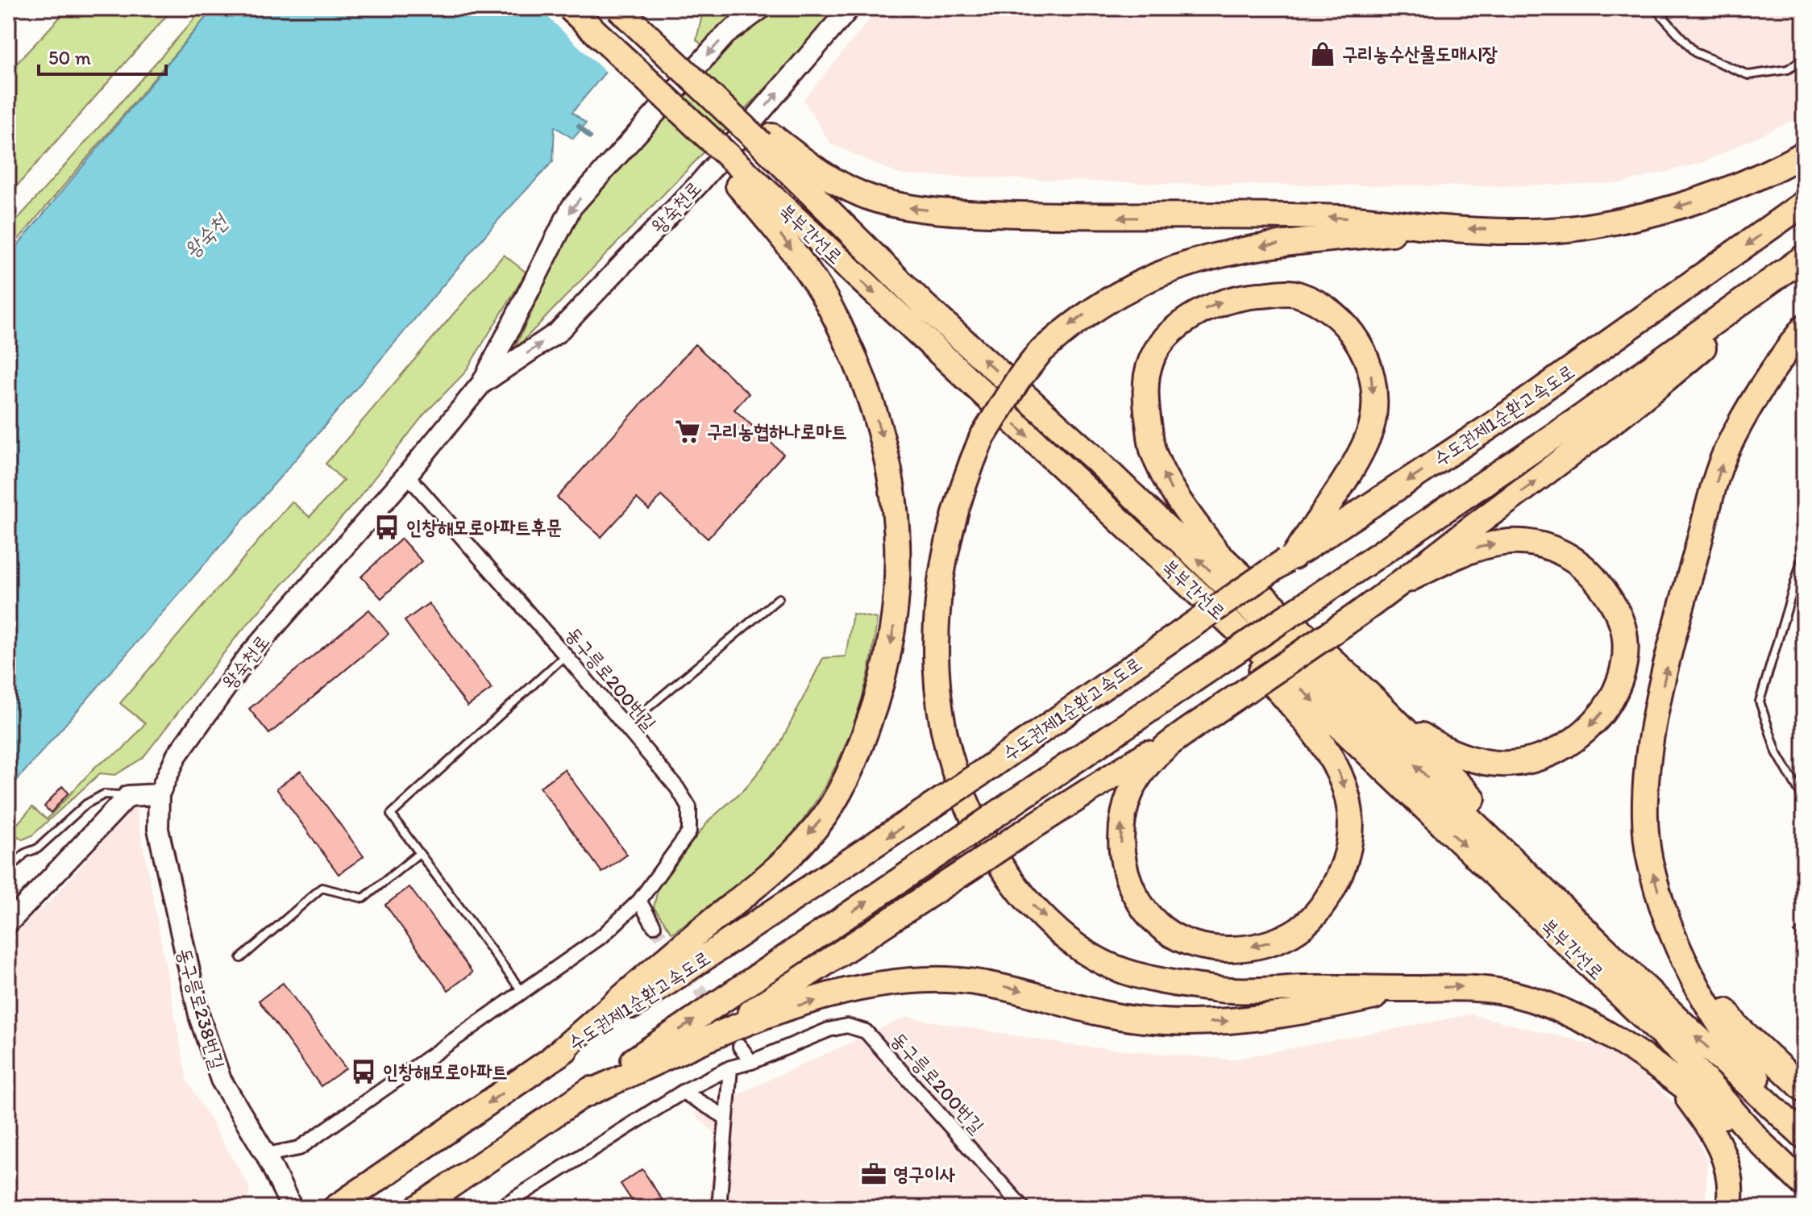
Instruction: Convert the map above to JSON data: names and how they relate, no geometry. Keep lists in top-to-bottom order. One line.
{"streets":{"highway":["북부간선로","수도권제1순환고속도로"],"street":["왕숙천로","동구릉로200번길","동구릉로238번길"]},"crossings":[["왕숙천로","동구릉로200번길"],["왕숙천로","동구릉로238번길"],["동구릉로200번길","동구릉로238번길"]],"water":["왕숙천"],"places":{"shop":["구리농수산물도매시장"],"supermarket":["구리농협하나로마트"],"bus stop":["인창해모로아파트후문","인창해모로아파트"],"office":["영구이사"]},"scale_bar":"50 m"}
